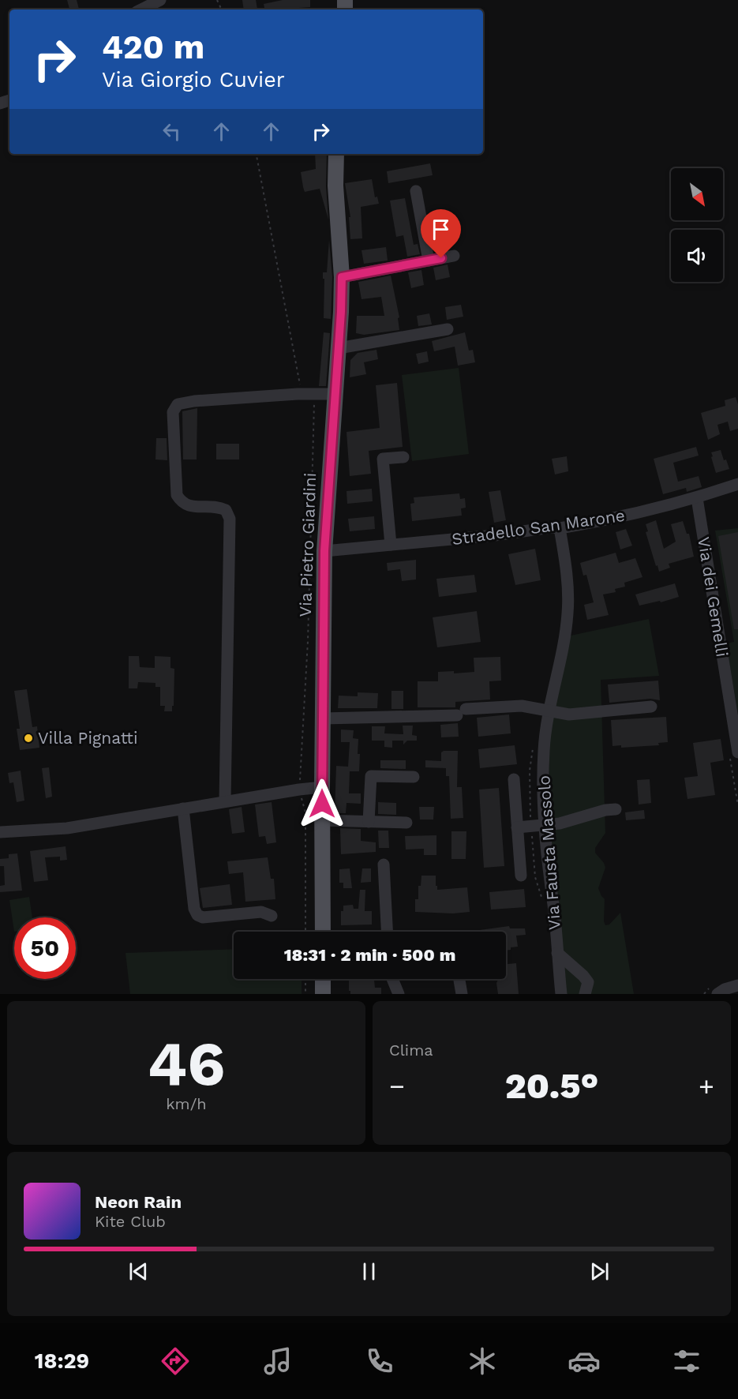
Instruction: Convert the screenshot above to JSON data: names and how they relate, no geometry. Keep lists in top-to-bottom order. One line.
{"streets":{"main road":["Via Pietro Giardini"],"street":["Stradello San Marone","Via dei Gemelli","Via Fausta Massolo"]},"crossings":[["Stradello San Marone","Via Pietro Giardini"],["Stradello San Marone","Via dei Gemelli"],["Stradello San Marone","Via Fausta Massolo"]],"places":["Villa Pignatti"],"north":"bottom right","page":{"turn":["420 m","Via Giorgio Cuvier"],"limit":"50","trip":"18:31 · 2 min · 500 m","tile":[["46","km/h"],"Clima"],"heat":["−","20.5°","+"],"song":["Neon Rain","Kite Club"],"tabs":"18:29"}}
